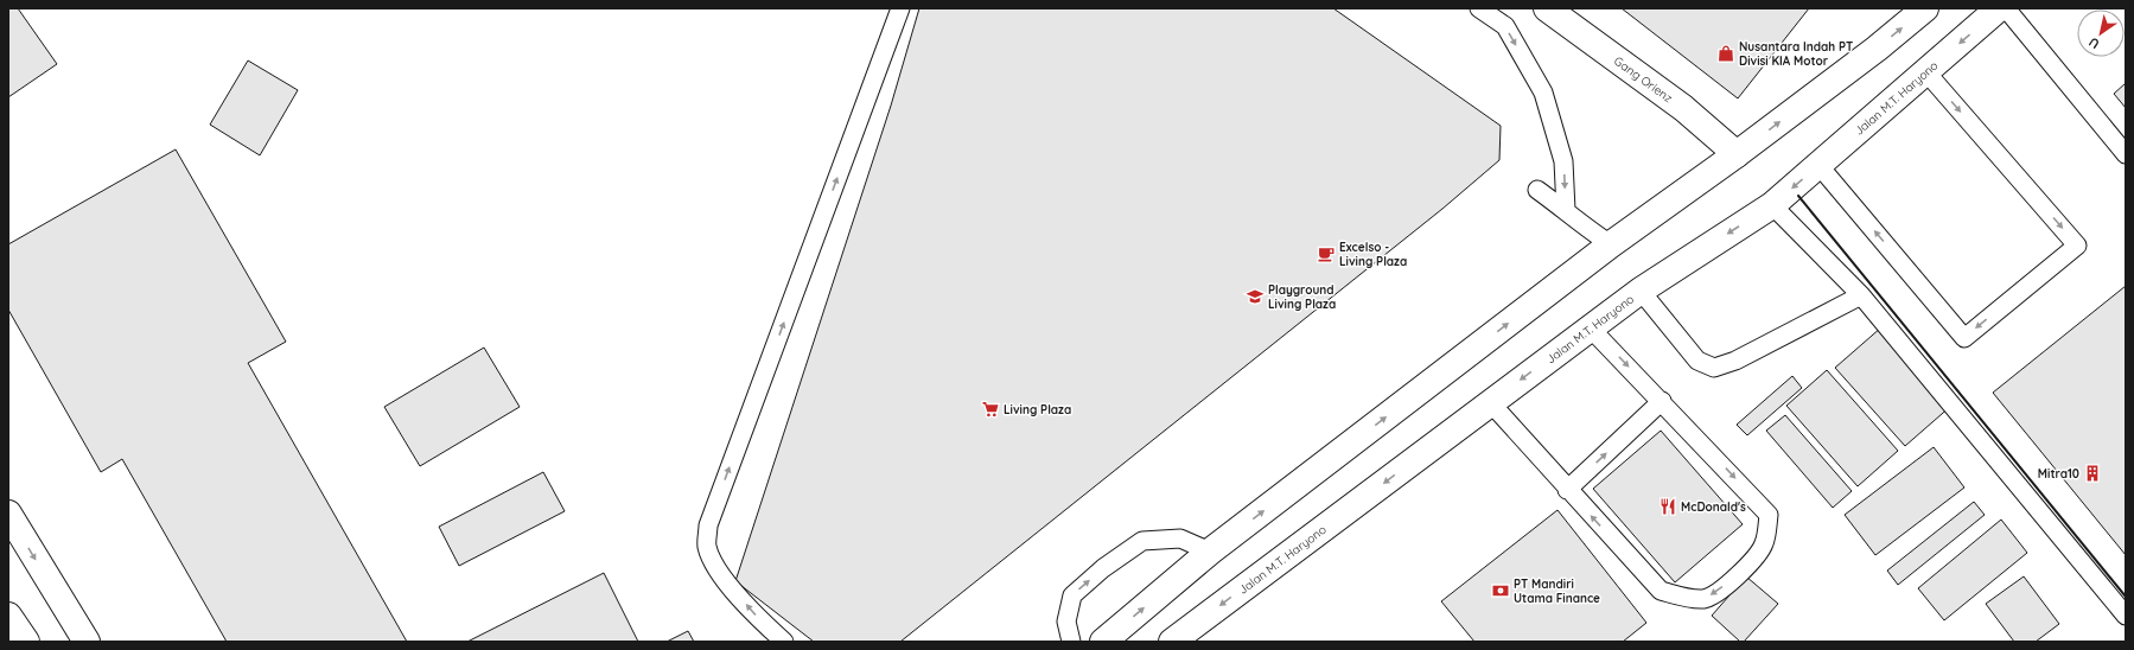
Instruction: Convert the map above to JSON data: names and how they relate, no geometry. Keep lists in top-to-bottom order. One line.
{"streets":{"main road":["Gang Orienz","Jalan M.T. Haryono"]},"places":{"shop":["Nusantara Indah PT Divisi KIA Motor"],"cafe":["Excelso - Living Plaza"],"school or university":["Playground Living Plaza"],"supermarket":["Living Plaza"],"building":["Mitra10"],"restaurant":["McDonald's"],"bank":["PT Mandiri Utama Finance"]},"north":"bottom left"}
